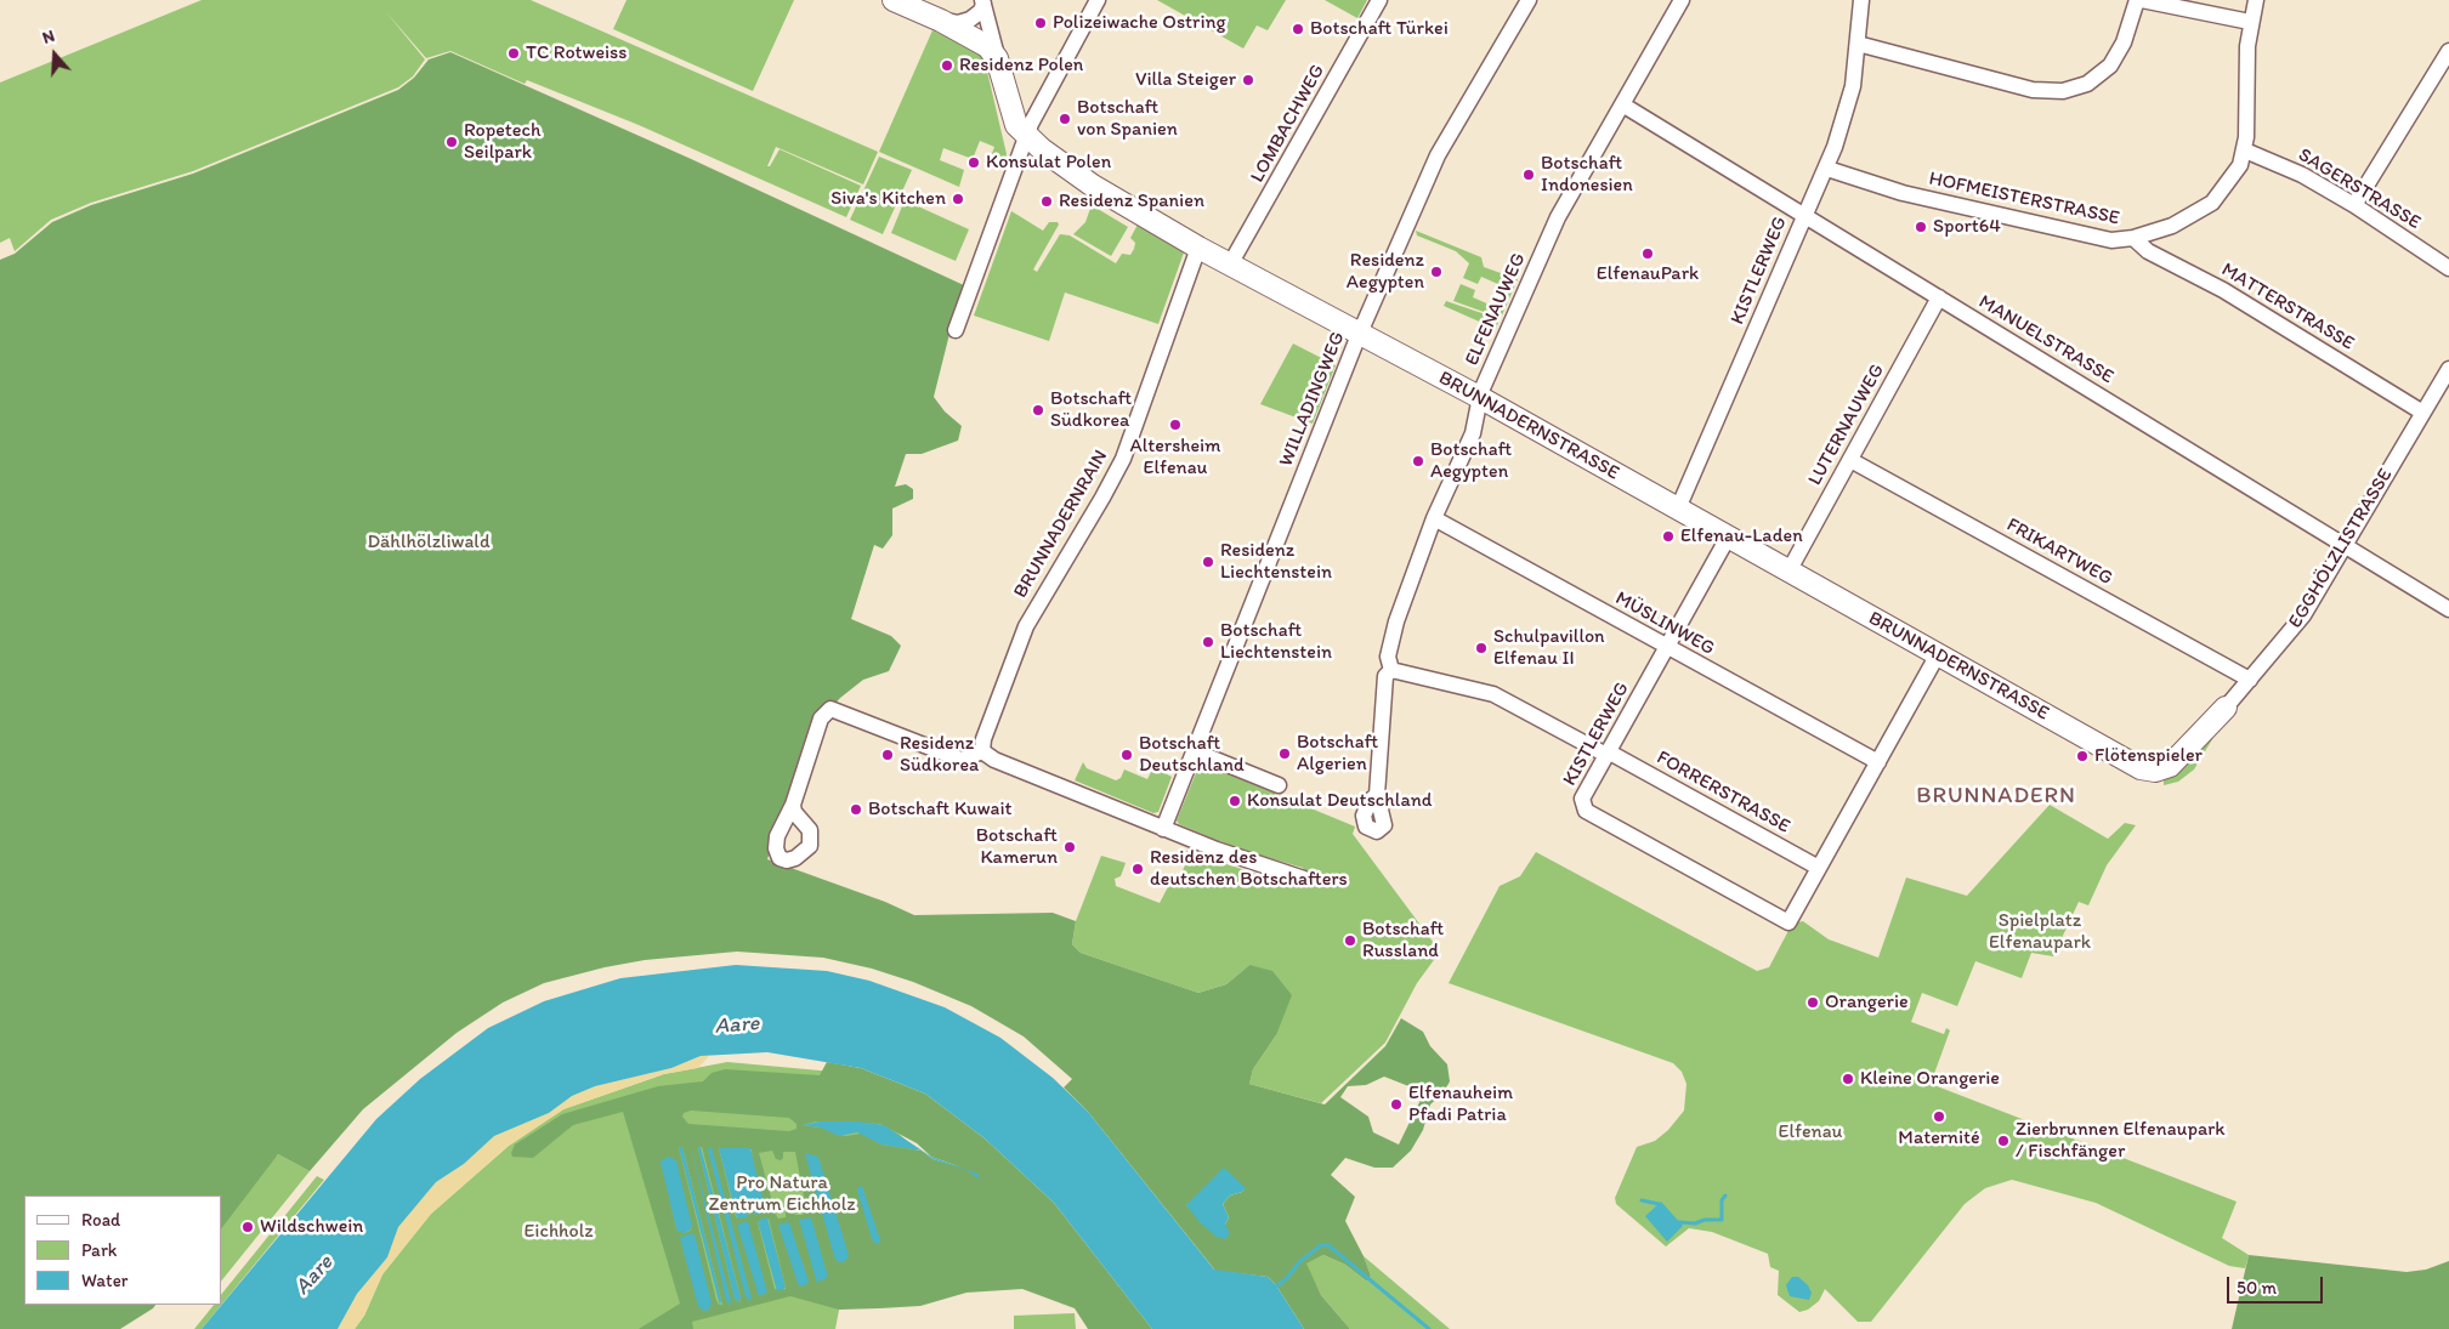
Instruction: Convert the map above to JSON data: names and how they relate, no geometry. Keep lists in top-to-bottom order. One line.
{"streets":{"street":["LOMBACHWEG","SAGERSTRASSE","HOFMEISTERSTRASSE","KISTLERWEG","MATTERSTRASSE","ELFENAUWEG","MANUELSTRASSE","WILLADINGWEG","LUTERNAUWEG","BRUNNADERNSTRASSE","BRUNNADERNRAIN","EGGHÖLZLISTRASSE","FRIKARTWEG","MÜSLINWEG","FORRERSTRASSE"]},"crossings":[["LOMBACHWEG","BRUNNADERNSTRASSE"],["SAGERSTRASSE","HOFMEISTERSTRASSE"],["HOFMEISTERSTRASSE","KISTLERWEG"],["HOFMEISTERSTRASSE","MATTERSTRASSE"],["KISTLERWEG","MANUELSTRASSE"],["KISTLERWEG","BRUNNADERNSTRASSE"],["KISTLERWEG","MÜSLINWEG"],["KISTLERWEG","FORRERSTRASSE"],["MATTERSTRASSE","EGGHÖLZLISTRASSE"],["ELFENAUWEG","MANUELSTRASSE"],["ELFENAUWEG","BRUNNADERNSTRASSE"],["ELFENAUWEG","MÜSLINWEG"],["ELFENAUWEG","FORRERSTRASSE"],["MANUELSTRASSE","LUTERNAUWEG"],["MANUELSTRASSE","EGGHÖLZLISTRASSE"],["WILLADINGWEG","BRUNNADERNSTRASSE"],["LUTERNAUWEG","BRUNNADERNSTRASSE"],["LUTERNAUWEG","FRIKARTWEG"],["BRUNNADERNSTRASSE","BRUNNADERNRAIN"],["BRUNNADERNSTRASSE","EGGHÖLZLISTRASSE"],["EGGHÖLZLISTRASSE","FRIKARTWEG"]],"districts":["BRUNNADERN"],"water":["Aare"],"parks":["Dählhölzliwald","Spielplatz Elfenaupark","Elfenau","Pro Natura Zentrum Eichholz","Eichholz"],"places":["Polizeiwache Ostring","Botschaft Türkei","TC Rotweiss","Residenz Polen","Villa Steiger","Botschaft von Spanien","Ropetech Seilpark","Konsulat Polen","Botschaft Indonesien","Siva's Kitchen","Residenz Spanien","Sport64","ElfenauPark","Residenz Aegypten","Botschaft Südkorea","Altersheim Elfenau","Botschaft Aegypten","Elfenau-Laden","Residenz Liechtenstein","Botschaft Liechtenstein","Schulpavillon Elfenau II","Botschaft Algerien","Residenz Südkorea","Botschaft Deutschland","Flötenspieler","Konsulat Deutschland","Botschaft Kuwait","Botschaft Kamerun","Residenz des deutschen Botschafters","Botschaft Russland","Orangerie","Kleine Orangerie","Elfenauheim Pfadi Patria","Maternité","Zierbrunnen Elfenaupark / Fischfänger","Wildschwein"],"legend":["Road","Park","Water"],"scale_bar":"50 m","north":"top"}
